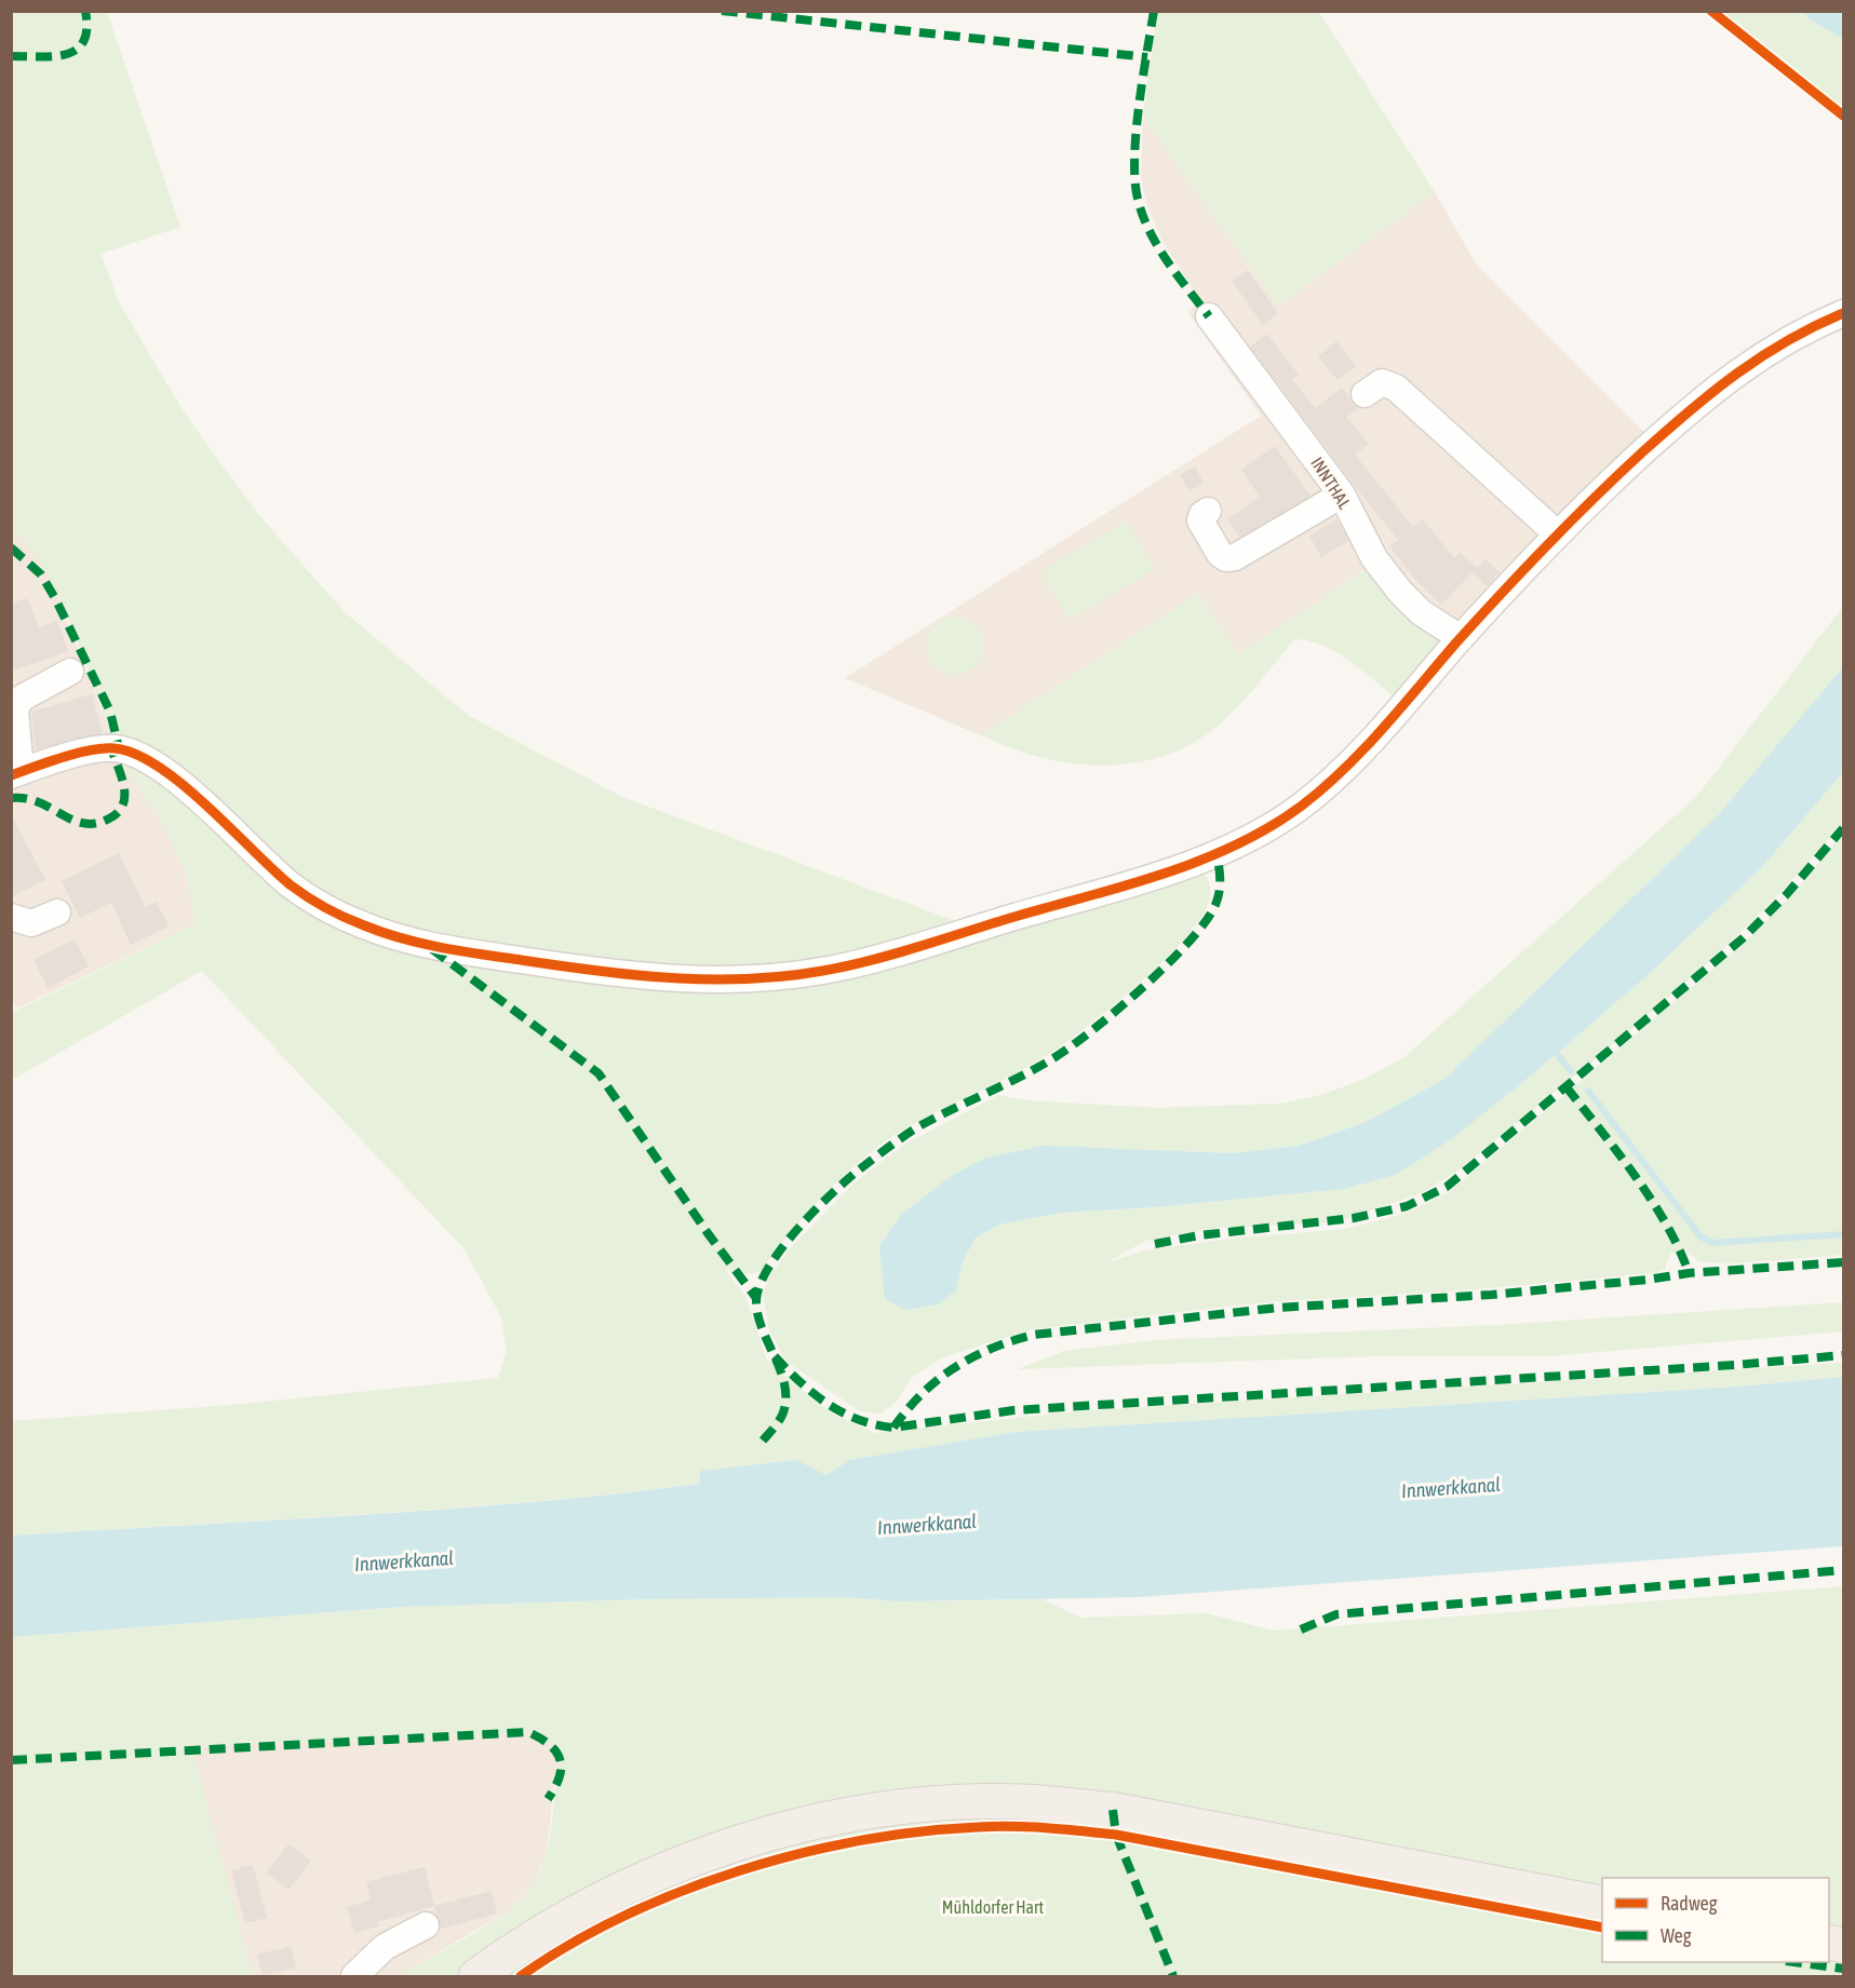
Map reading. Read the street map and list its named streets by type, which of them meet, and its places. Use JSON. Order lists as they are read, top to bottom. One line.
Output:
{"streets":{"street":["INNTHAL"]},"water":["Innwerkkanal"],"parks":["Mühldorfer Hart"],"legend":["Radweg","Weg"]}
